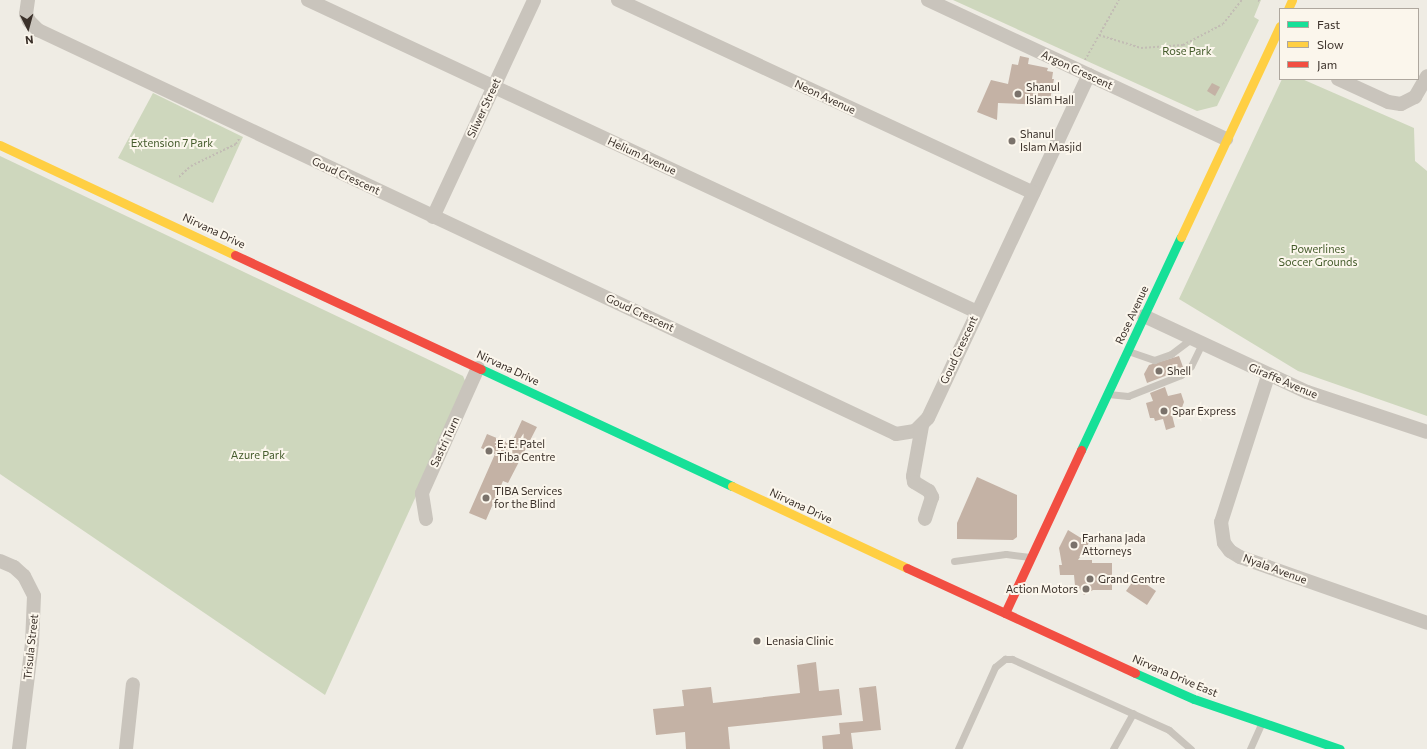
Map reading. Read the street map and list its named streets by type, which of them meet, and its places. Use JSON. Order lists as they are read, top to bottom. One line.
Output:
{"streets":{"main road":["Nirvana Drive","Rose Avenue","Nirvana Drive East"],"street":["Argon Crescent","Neon Avenue","Silwer Street","Helium Avenue","Goud Crescent","Giraffe Avenue","Sastri Turn","Nyala Avenue","Trisula Street"]},"crossings":[["Argon Crescent","Goud Crescent"],["Argon Crescent","Rose Avenue"],["Neon Avenue","Goud Crescent"],["Silwer Street","Helium Avenue"],["Silwer Street","Goud Crescent"],["Helium Avenue","Goud Crescent"],["Nirvana Drive","Rose Avenue"],["Nirvana Drive","Sastri Turn"],["Nirvana Drive","Nirvana Drive East"],["Rose Avenue","Giraffe Avenue"],["Rose Avenue","Nirvana Drive East"],["Giraffe Avenue","Nyala Avenue"]],"parks":["Rose Park","Extension 7 Park","Powerlines Soccer Grounds","Azure Park"],"places":["Shanul Islam Hall","Shanul Islam Masjid","Shell","Spar Express","E. E. Patel Tiba Centre","TIBA Services for the Blind","Farhana Jada Attorneys","Grand Centre","Action Motors","Lenasia Clinic"],"legend":["Fast","Slow","Jam"],"north":"bottom"}
